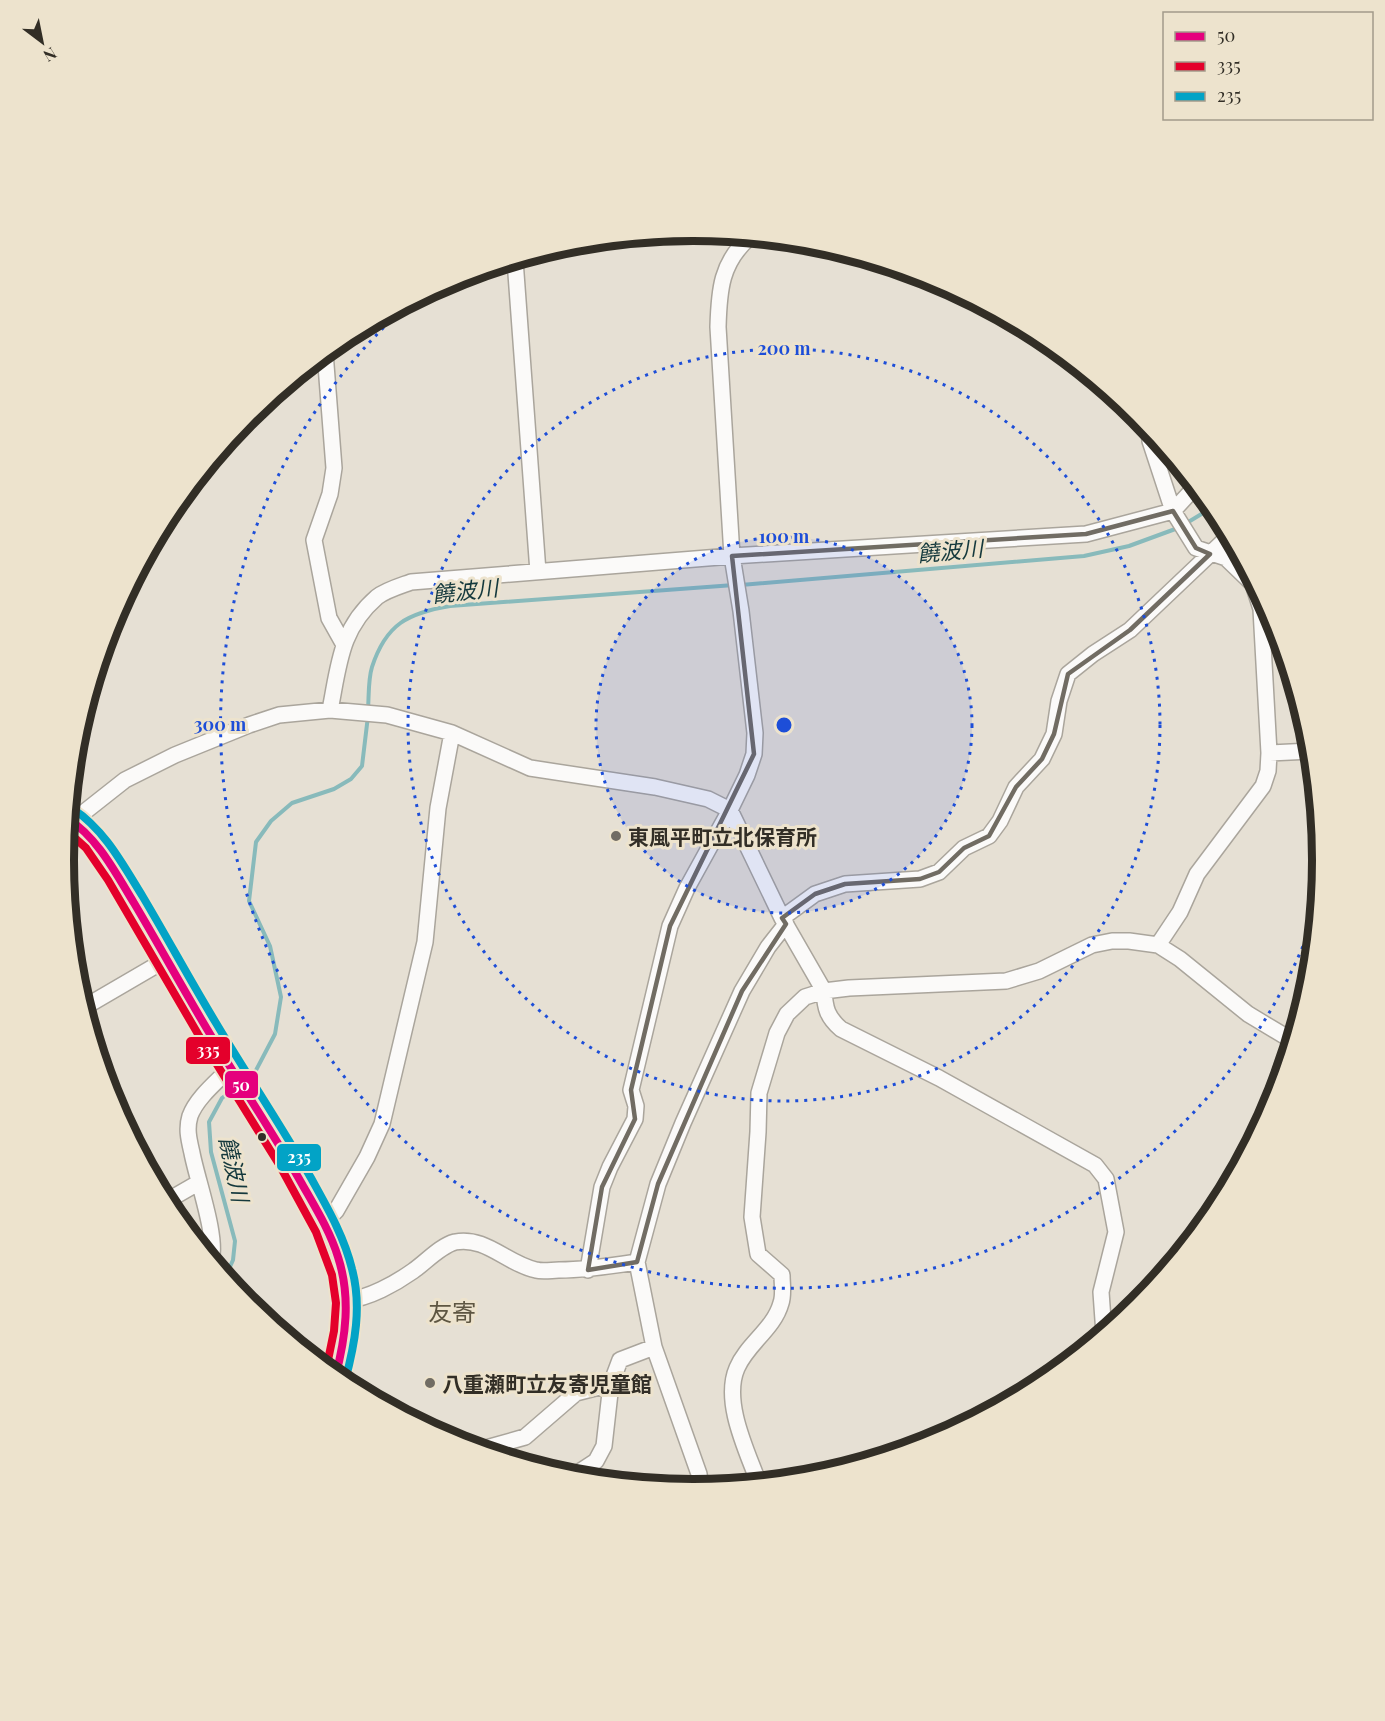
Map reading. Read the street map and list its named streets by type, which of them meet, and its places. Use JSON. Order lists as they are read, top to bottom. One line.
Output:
{"districts":["友寄"],"water":["饒波川"],"places":["東風平町立北保育所","八重瀬町立友寄児童館"],"lines":["transit line 235","transit line 50","transit line 335"],"legend":["50","335","235"],"north":"bottom right","rings":["200 m","100 m","300 m"]}
